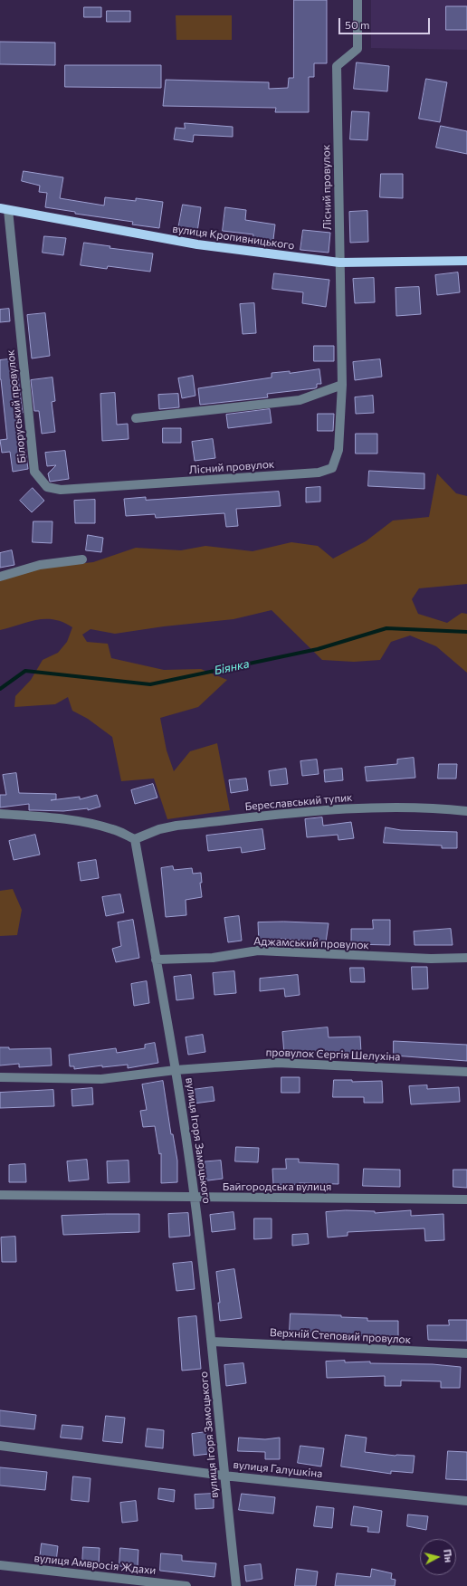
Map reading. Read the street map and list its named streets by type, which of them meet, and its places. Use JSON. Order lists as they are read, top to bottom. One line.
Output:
{"streets":{"main road":["вулиця Кропивницького"],"street":["Лісний провулок","Білоруський провулок","Береславський тупик","Аджамський провулок","провулок Сергія Шелухіна","вулиця Ігоря Замоцького","Байгородська вулиця","Верхній Степовий провулок","вулиця Галушкіна","вулиця Амвросія Ждахи"]},"crossings":[["Лісний провулок","вулиця Кропивницького"],["Лісний провулок","Білоруський провулок"],["вулиця Кропивницького","Білоруський провулок"],["Береславський тупик","вулиця Ігоря Замоцького"],["Аджамський провулок","вулиця Ігоря Замоцького"],["провулок Сергія Шелухіна","вулиця Ігоря Замоцького"],["вулиця Ігоря Замоцького","Байгородська вулиця"],["вулиця Ігоря Замоцького","Верхній Степовий провулок"],["вулиця Ігоря Замоцького","вулиця Галушкіна"]],"water":["Біянка"],"scale_bar":"50 m","north":"right"}
